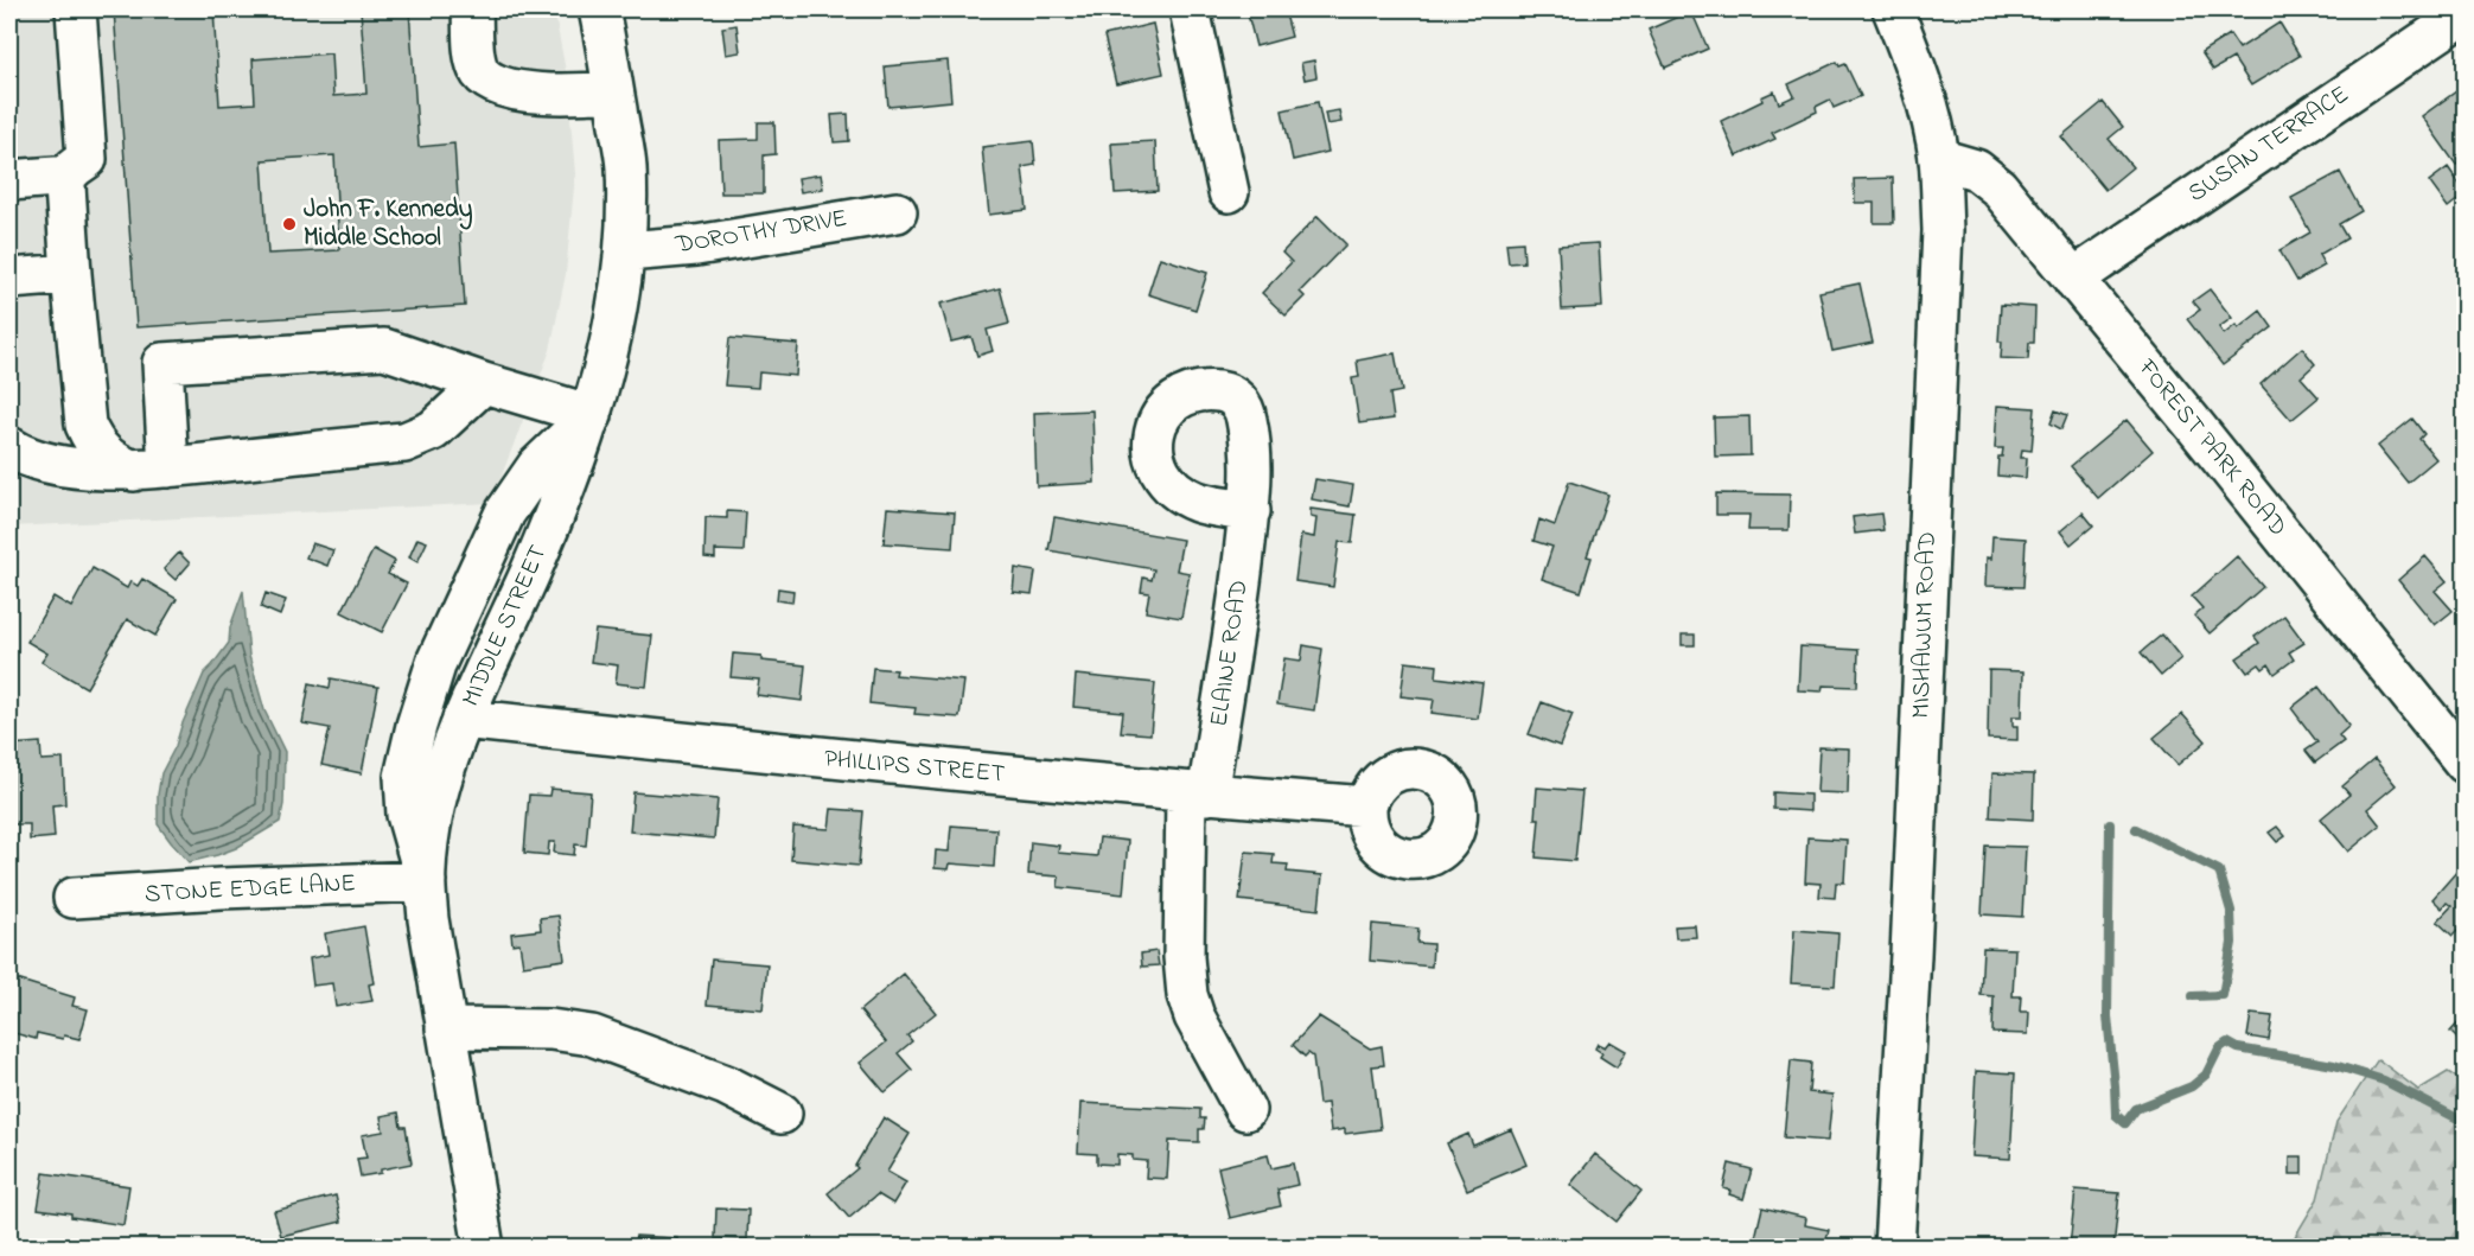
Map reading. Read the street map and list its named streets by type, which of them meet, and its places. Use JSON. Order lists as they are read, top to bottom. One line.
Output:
{"streets":{"street":["SUSAN TERRACE","DOROTHY DRIVE","FOREST PARK ROAD","MISHAWUM ROAD","MIDDLE STREET","ELAINE ROAD","PHILLIPS STREET","STONE EDGE LANE"]},"crossings":[["SUSAN TERRACE","FOREST PARK ROAD"],["DOROTHY DRIVE","MIDDLE STREET"],["FOREST PARK ROAD","MISHAWUM ROAD"],["MIDDLE STREET","PHILLIPS STREET"],["MIDDLE STREET","STONE EDGE LANE"],["ELAINE ROAD","PHILLIPS STREET"]],"places":["John F. Kennedy Middle School"]}
